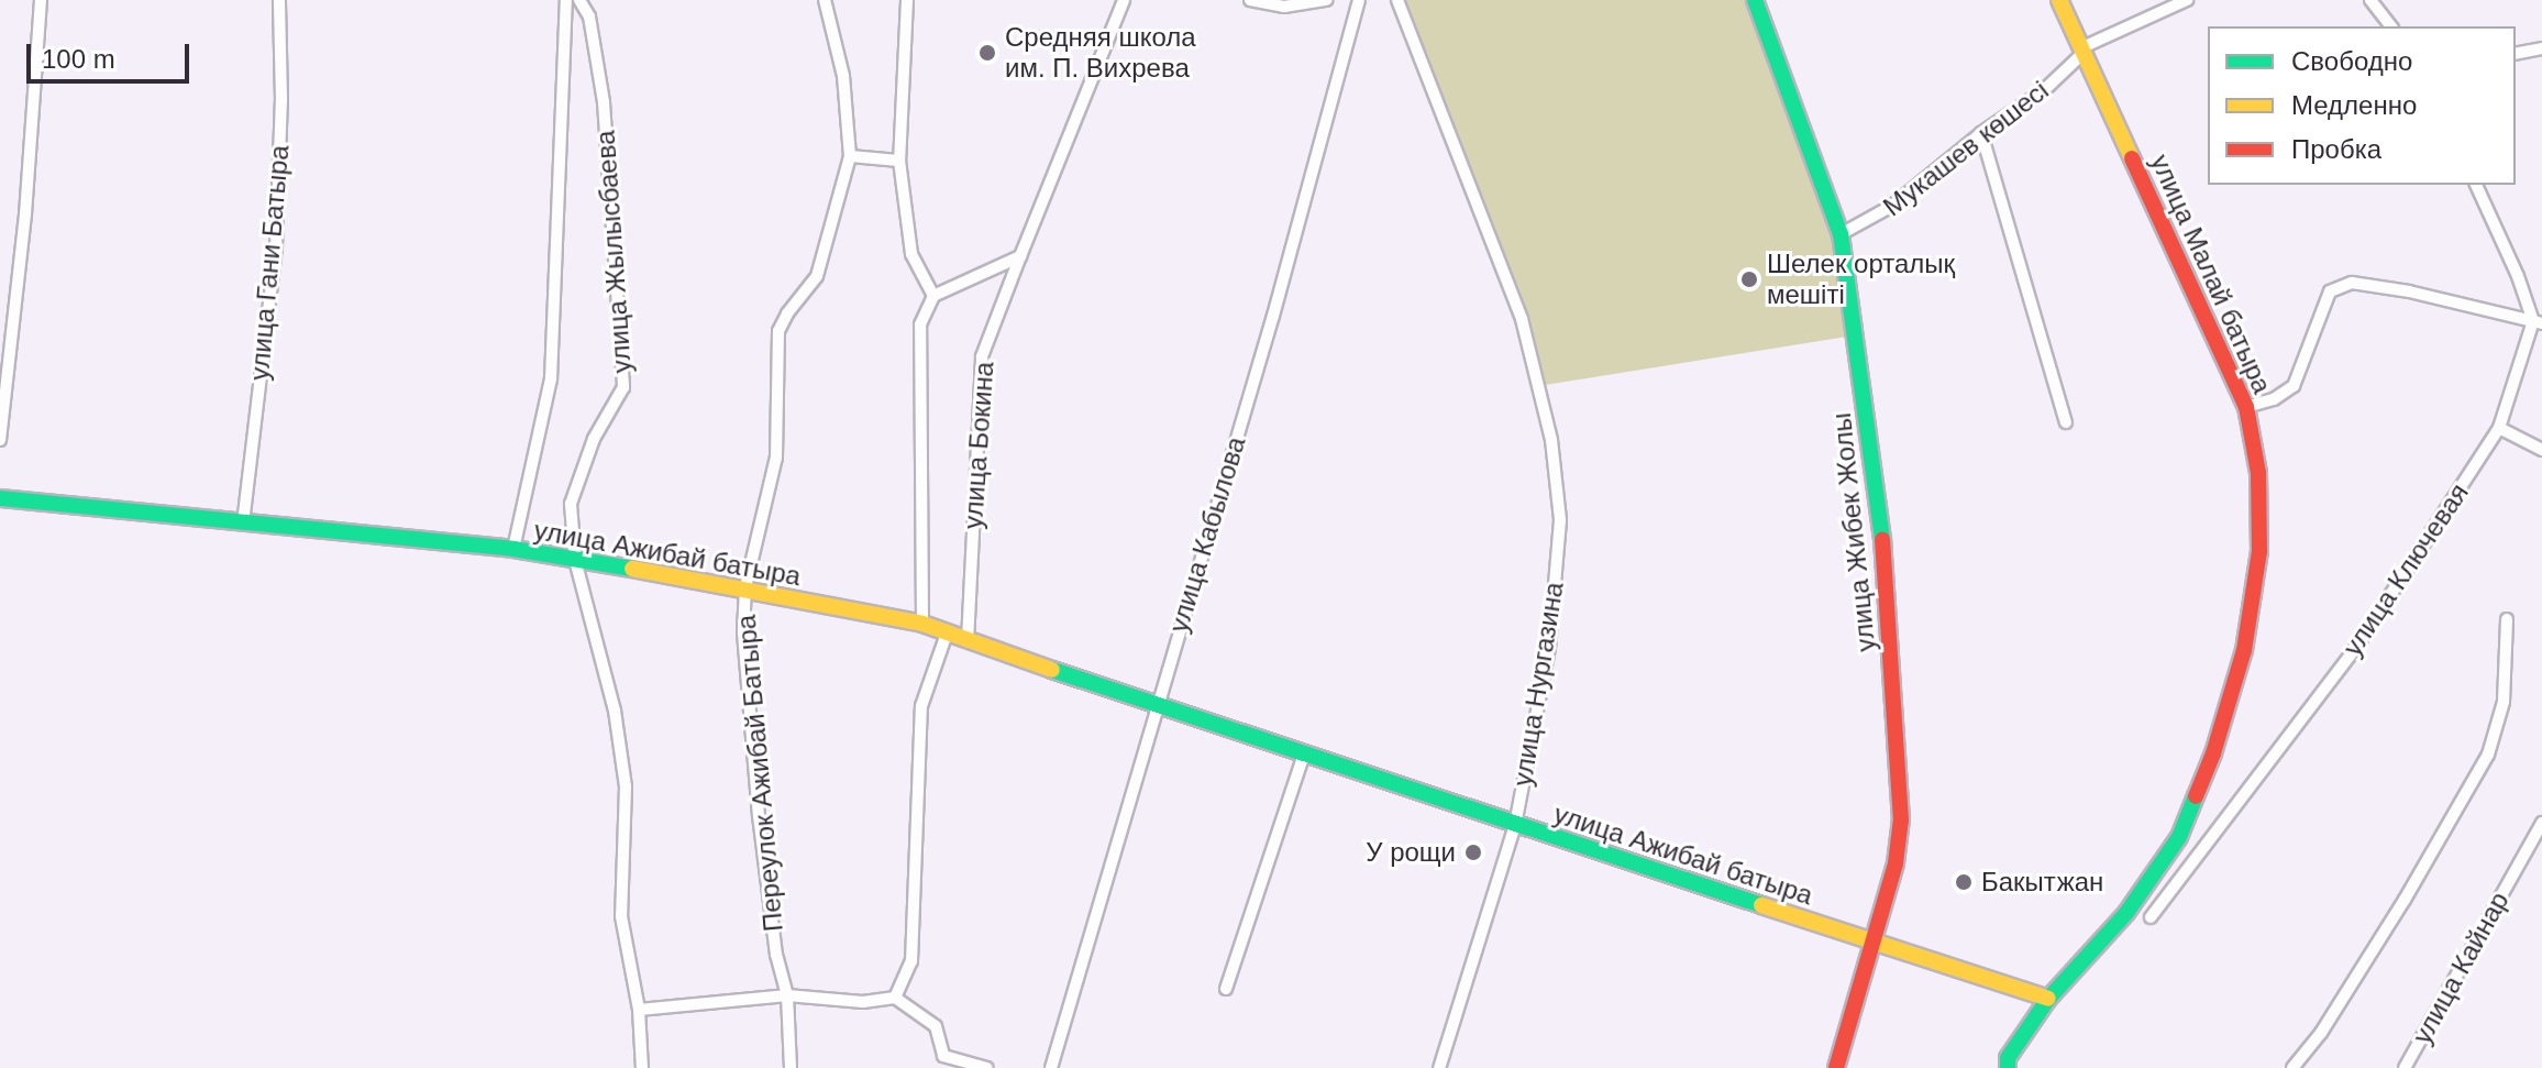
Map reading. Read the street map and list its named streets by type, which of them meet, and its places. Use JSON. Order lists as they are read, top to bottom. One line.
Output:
{"streets":{"street":["Мукашев көшесі","улица Жылысбаева","улица Гани Батыра","улица Малай батыра","улица Бокина","улица Жибек Жолы","улица Кабылова","улица Ажибай батыра","улица Ключевая","улица Нургазина","Переулок Ажибай Батыра","улица Кайнар"]},"crossings":[["Мукашев көшесі","улица Малай батыра"],["Мукашев көшесі","улица Жибек Жолы"],["улица Жылысбаева","улица Ажибай батыра"],["улица Гани Батыра","улица Ажибай батыра"],["улица Малай батыра","улица Ажибай батыра"],["улица Бокина","улица Ажибай батыра"],["улица Жибек Жолы","улица Ажибай батыра"],["улица Кабылова","улица Ажибай батыра"],["улица Ажибай батыра","улица Нургазина"],["улица Ажибай батыра","Переулок Ажибай Батыра"]],"places":["Средняя школа им. П. Вихрева","Шелек орталық мешіті","У рощи","Бакытжан"],"legend":["Свободно","Медленно","Пробка"],"scale_bar":"100 m"}
